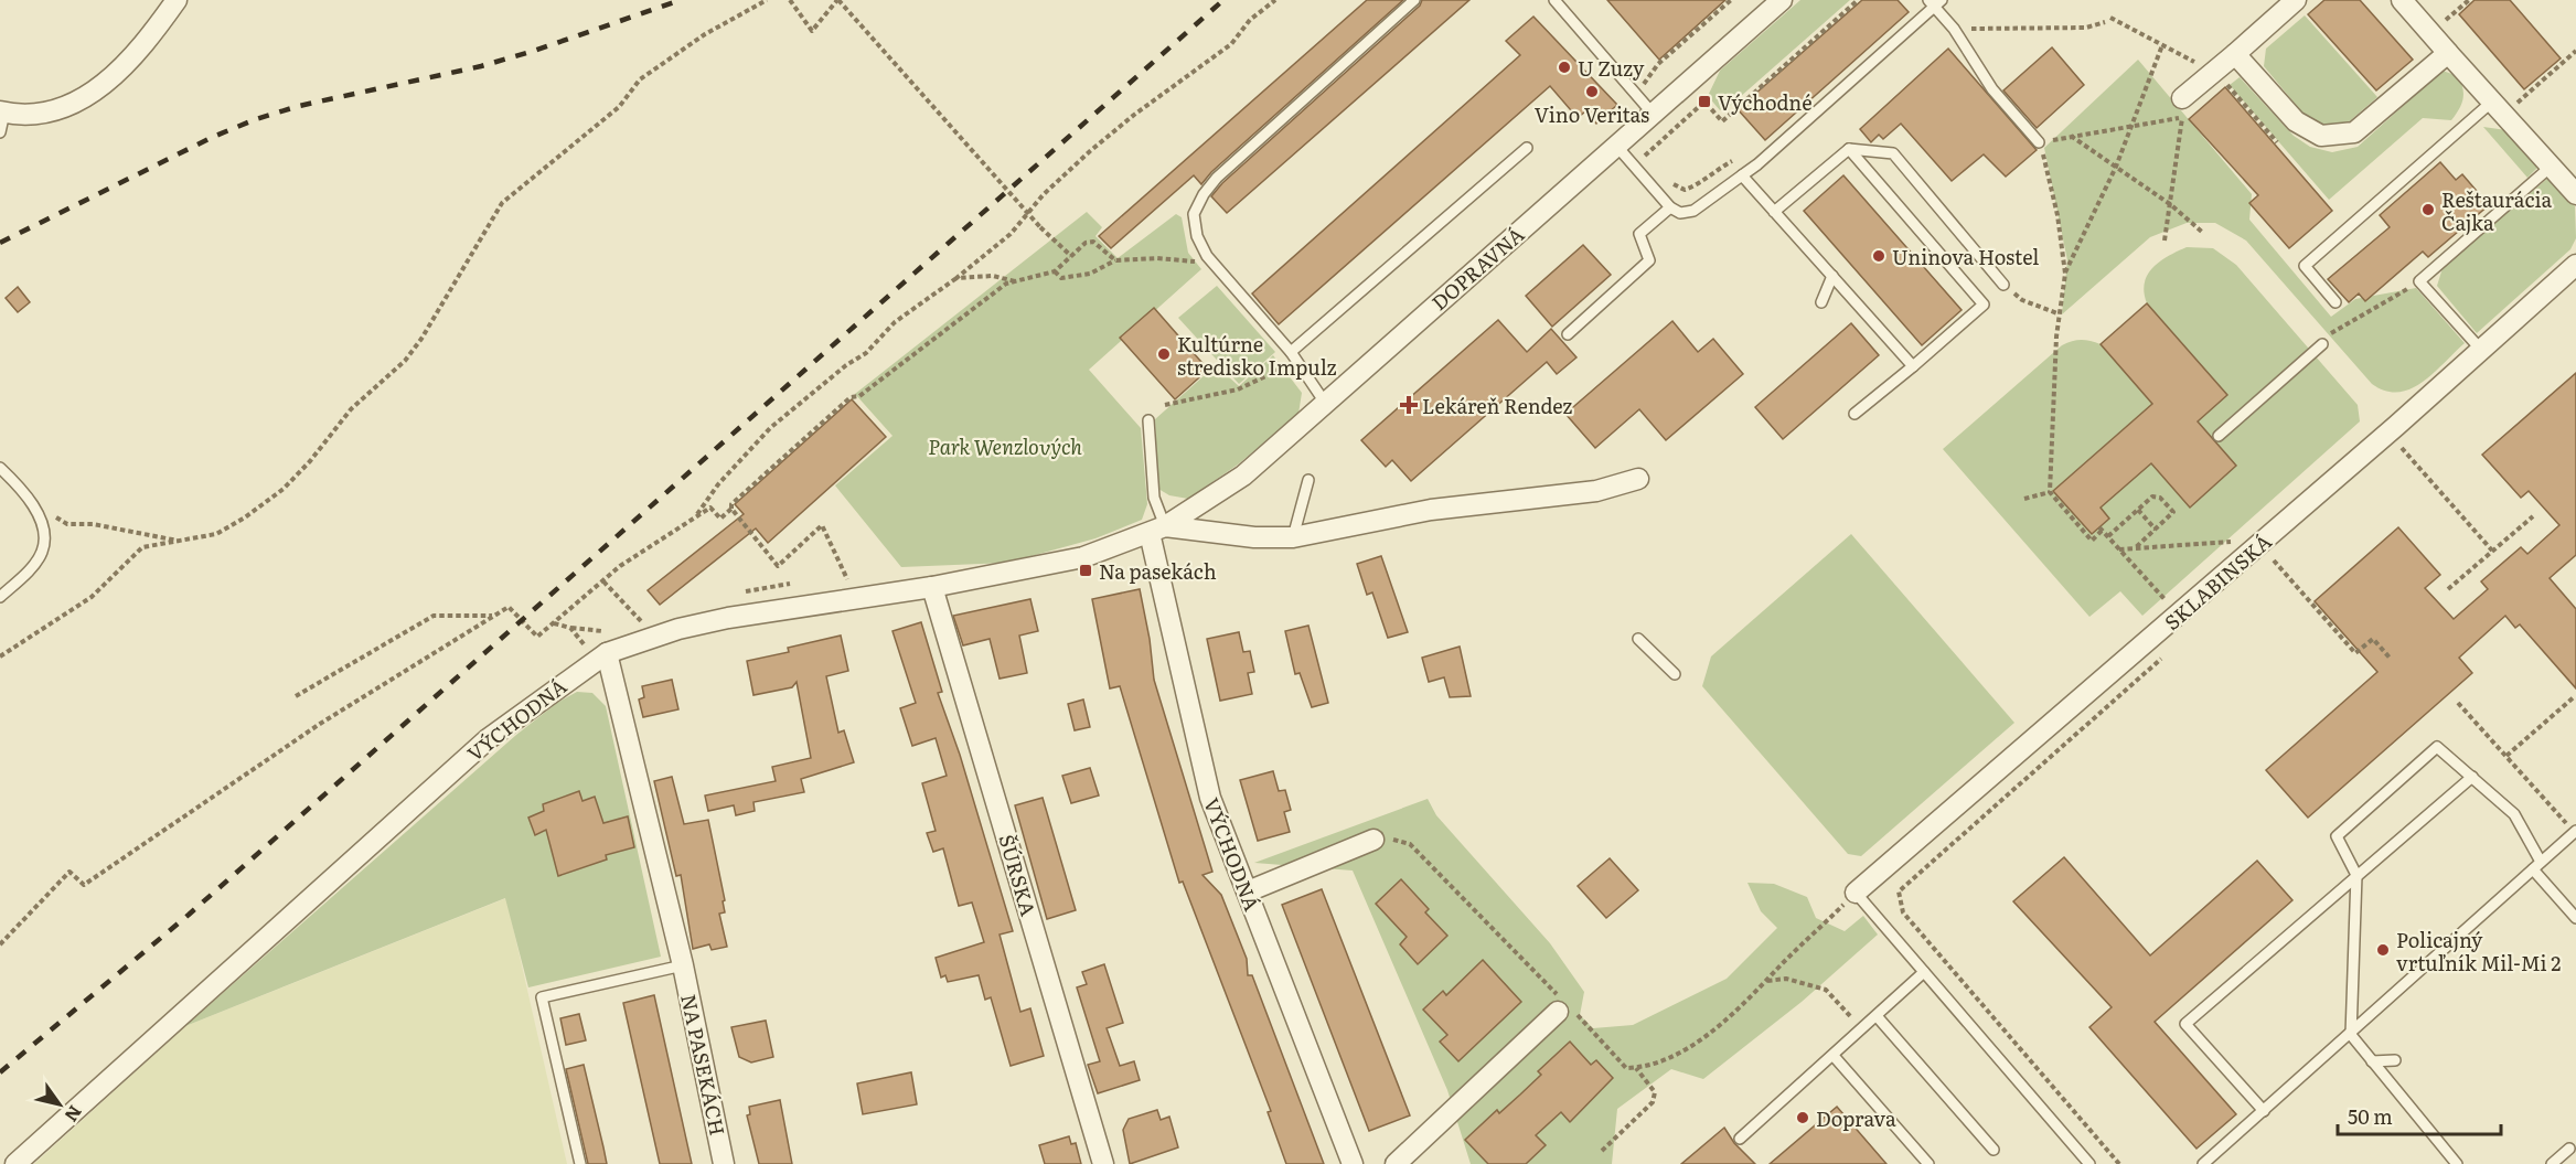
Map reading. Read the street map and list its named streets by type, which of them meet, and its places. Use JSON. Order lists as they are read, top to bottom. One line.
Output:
{"streets":{"street":["DOPRAVNÁ","SKLABINSKÁ","VÝCHODNÁ","ŠÚRSKA","NA PASEKÁCH"]},"crossings":[["DOPRAVNÁ","VÝCHODNÁ"],["VÝCHODNÁ","ŠÚRSKA"],["VÝCHODNÁ","NA PASEKÁCH"]],"parks":["Park Wenzlových"],"places":{"other":["U Zuzy","Vino Veritas","Reštaurácia Čajka","Uninova Hostel","Kultúrne stredisko Impulz","Policajný vrtuľník Mil-Mi 2","Doprava"],"transit":["Východné","Na pasekách"],"health":["Lekáreň Rendez"]},"scale_bar":"50 m","north":"bottom right"}
